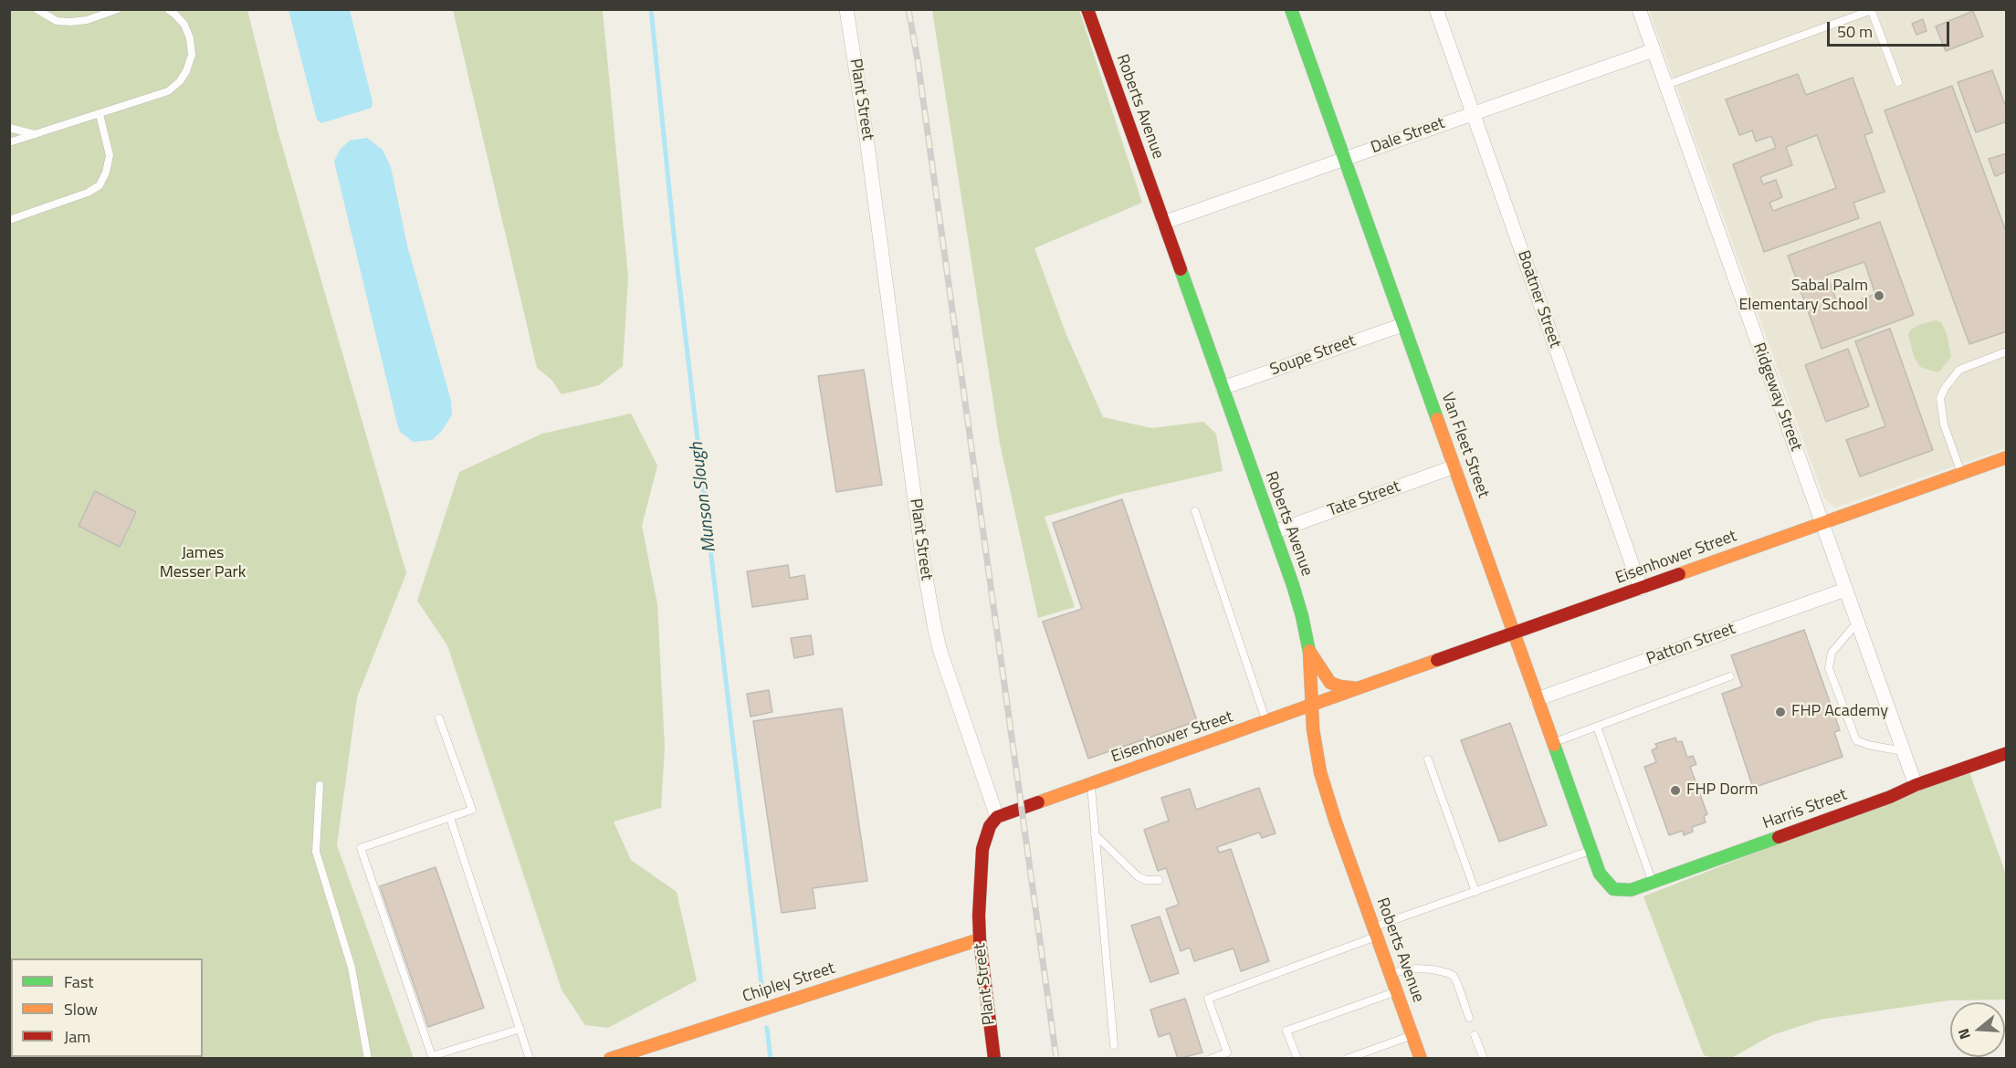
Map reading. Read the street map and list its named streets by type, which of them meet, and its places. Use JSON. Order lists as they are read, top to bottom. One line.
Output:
{"streets":{"street":["Plant Street","Roberts Avenue","Dale Street","Boatner Street","Soupe Street","Ridgeway Street","Van Fleet Street","Tate Street","Eisenhower Street","Patton Street","Harris Street","Chipley Street"]},"crossings":[["Plant Street","Eisenhower Street"],["Plant Street","Chipley Street"],["Roberts Avenue","Dale Street"],["Roberts Avenue","Soupe Street"],["Roberts Avenue","Tate Street"],["Roberts Avenue","Eisenhower Street"],["Dale Street","Boatner Street"],["Dale Street","Ridgeway Street"],["Dale Street","Van Fleet Street"],["Boatner Street","Eisenhower Street"],["Soupe Street","Van Fleet Street"],["Ridgeway Street","Eisenhower Street"],["Ridgeway Street","Patton Street"],["Ridgeway Street","Harris Street"],["Van Fleet Street","Tate Street"],["Van Fleet Street","Eisenhower Street"],["Van Fleet Street","Patton Street"],["Van Fleet Street","Harris Street"]],"water":["Munson Slough"],"parks":["James Messer Park"],"places":["Sabal Palm Elementary School","FHP Academy","FHP Dorm"],"legend":["Fast","Slow","Jam"],"scale_bar":"50 m","north":"left"}
